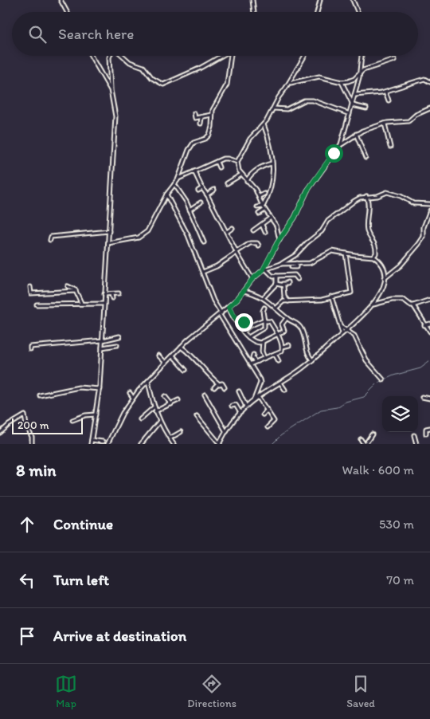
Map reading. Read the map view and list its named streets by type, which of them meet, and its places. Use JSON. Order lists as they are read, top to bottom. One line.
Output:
{"scale_bar":"200 m","page":{"search":"Search here","scale":"200 m","heading":["8 min","Walk · 600 m"],"list":[["Continue","530 m"],["Turn left","70 m"],"Arrive at destination"],"nav":["Map","Directions","Saved"]}}
